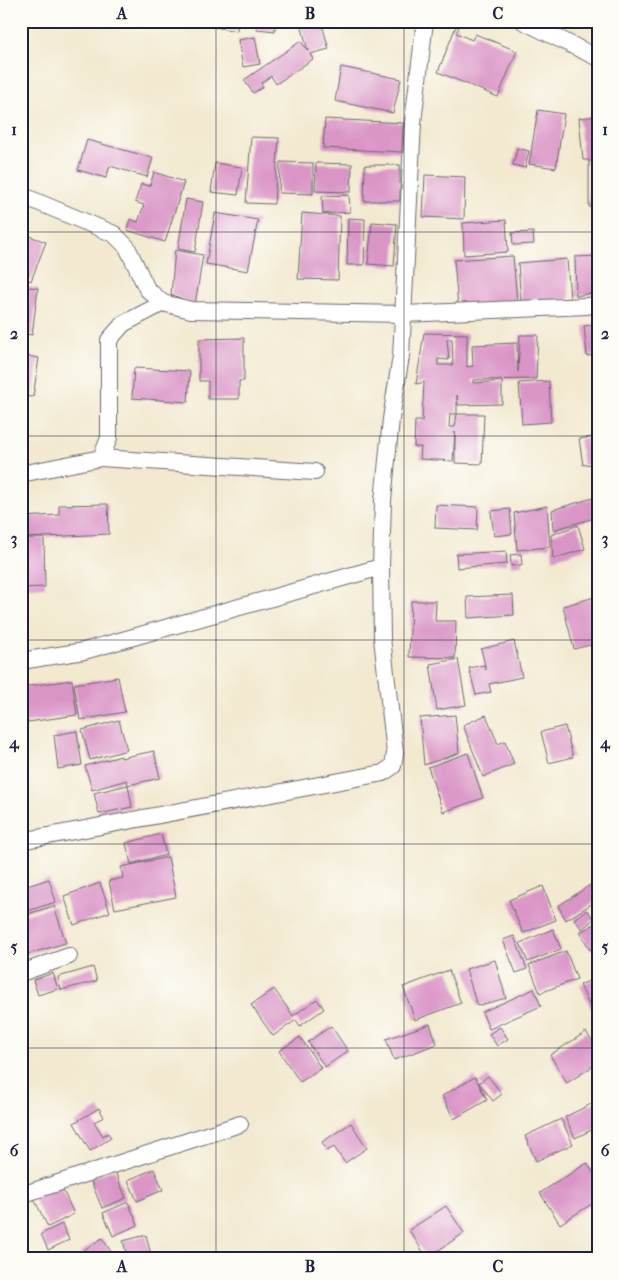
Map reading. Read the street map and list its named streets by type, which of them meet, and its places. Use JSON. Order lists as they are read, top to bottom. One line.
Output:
{"grid":{"columns":["A","B","C"],"rows":["1","2","3","4","5","6"]}}
